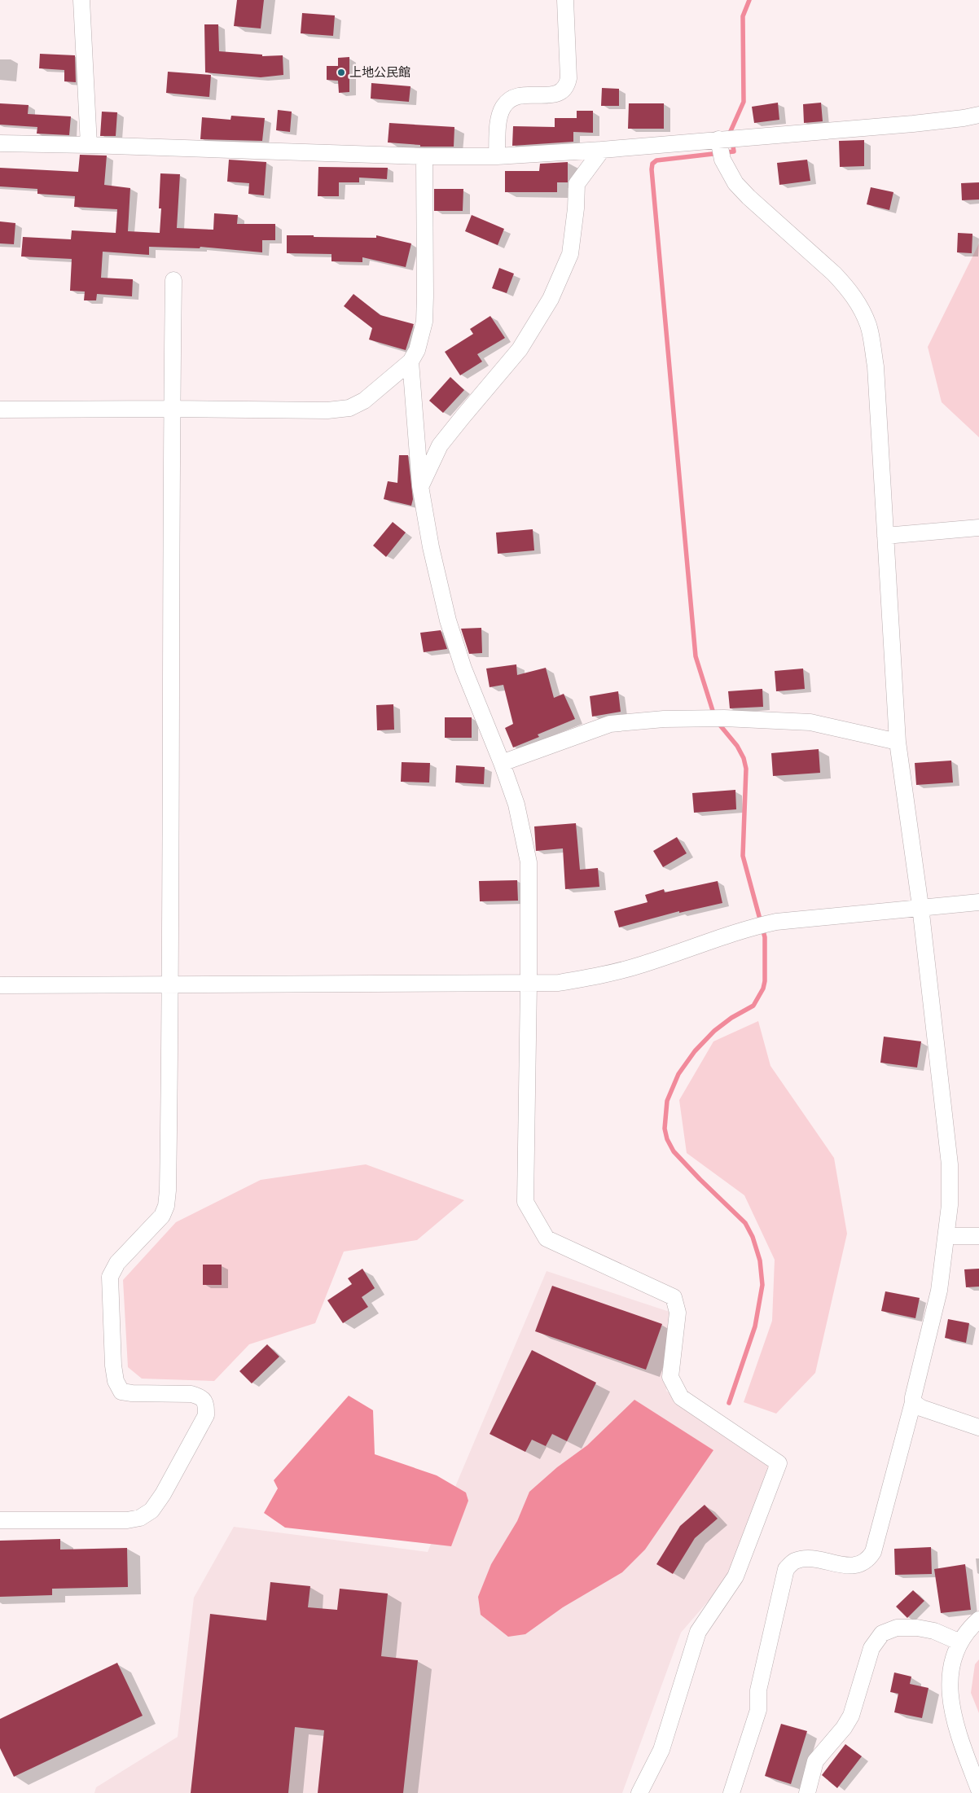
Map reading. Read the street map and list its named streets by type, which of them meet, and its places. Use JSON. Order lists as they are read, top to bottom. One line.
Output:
{"places":["上地公民館"]}
